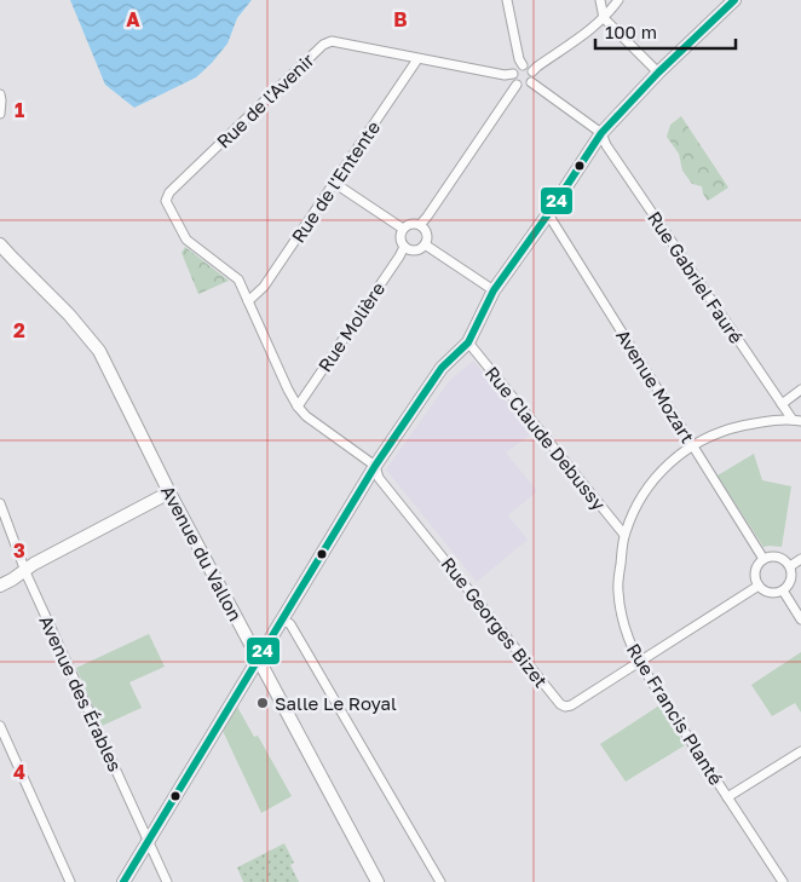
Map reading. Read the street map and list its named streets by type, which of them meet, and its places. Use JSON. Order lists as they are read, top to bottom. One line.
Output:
{"streets":{"street":["Rue de l'Avenir","Rue de l'Entente","Rue Gabriel Fauré","Rue Molière","Avenue Mozart","Rue Claude Debussy","Avenue du Vallon","Rue Georges Bizet","Avenue des Érables","Rue Francis Planté"]},"crossings":[["Rue de l'Avenir","Rue de l'Entente"],["Rue Gabriel Fauré","Rue Francis Planté"],["Avenue Mozart","Rue Francis Planté"],["Rue Claude Debussy","Rue Francis Planté"],["Rue Georges Bizet","Rue Francis Planté"]],"places":["Salle Le Royal"],"lines":["transit line 24"],"scale_bar":"100 m","grid":{"columns":["A","B"],"rows":["1","2","3","4"]}}
